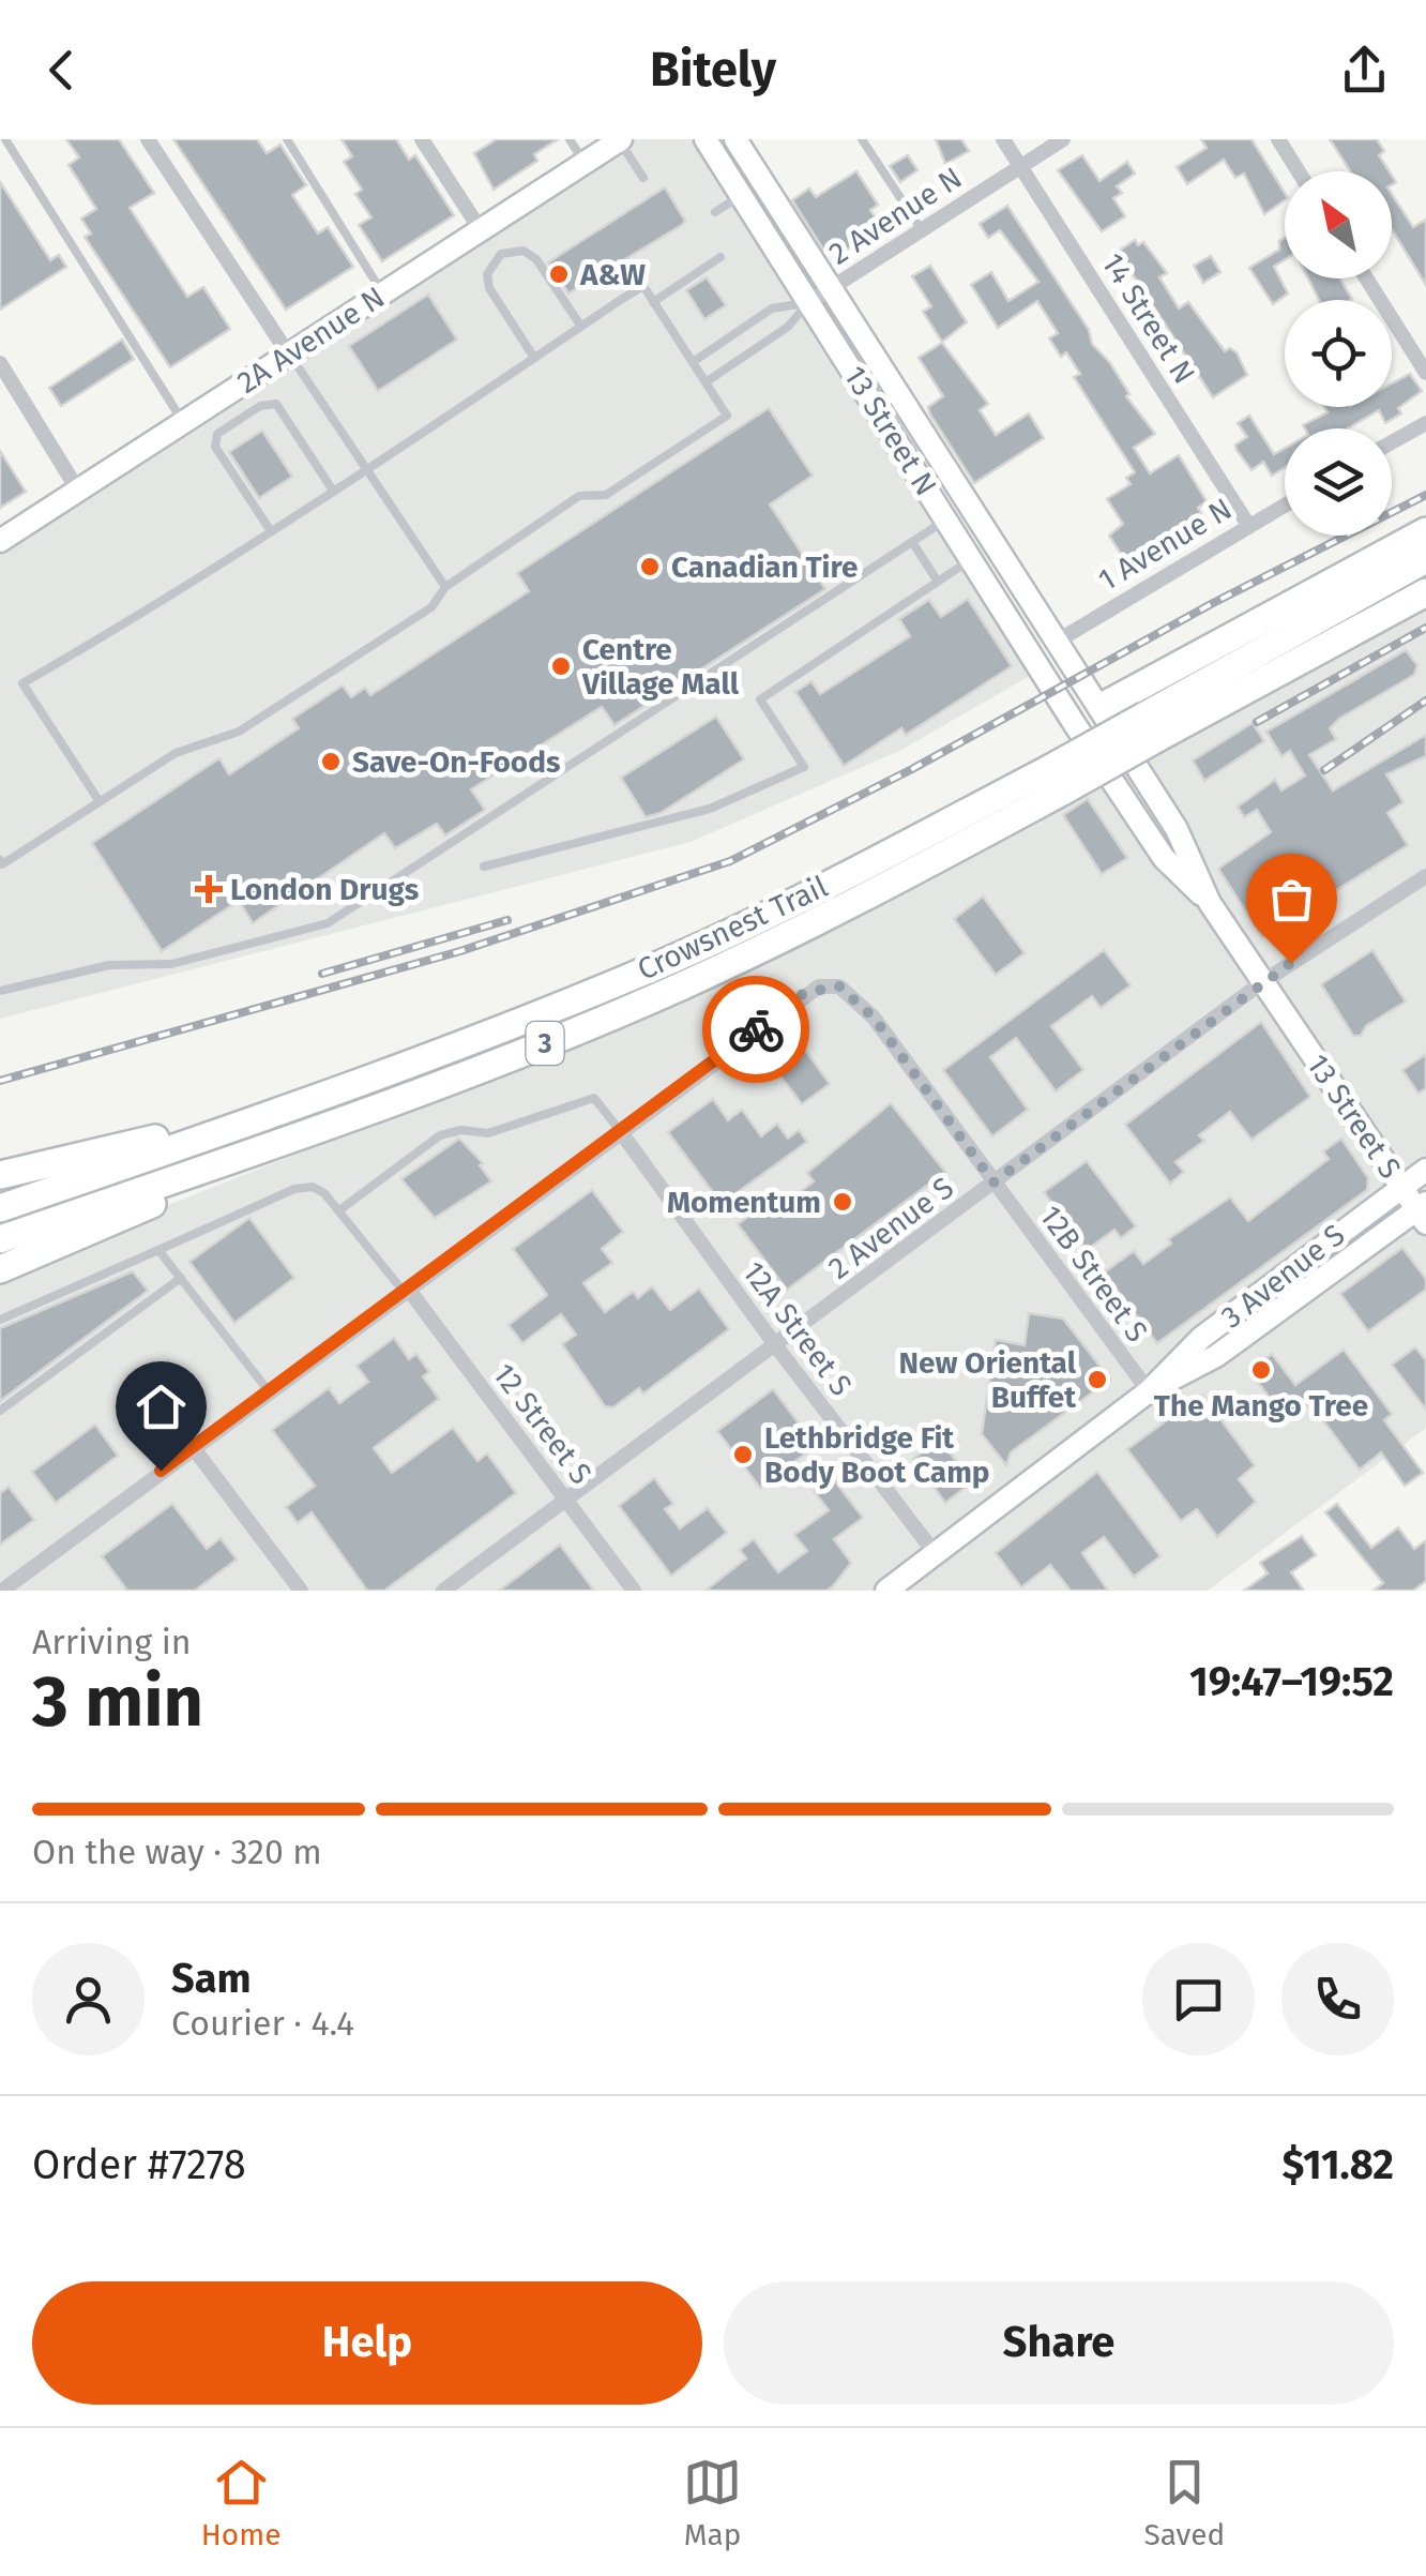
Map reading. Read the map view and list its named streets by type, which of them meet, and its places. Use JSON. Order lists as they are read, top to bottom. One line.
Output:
{"streets":{"highway":["Crowsnest Trail","3"],"street":["2 Avenue N","14 Street N","2A Avenue N","13 Street N","1 Avenue N","13 Street S","2 Avenue S","12B Street S","3 Avenue S","12A Street S","12 Street S"]},"crossings":[["2 Avenue N","14 Street N"],["2 Avenue N","13 Street N"],["14 Street N","1 Avenue N"],["13 Street N","1 Avenue N"],["13 Street N","13 Street S"],["13 Street S","2 Avenue S"],["13 Street S","3 Avenue S"],["2 Avenue S","12B Street S"],["2 Avenue S","12A Street S"],["2 Avenue S","12 Street S"],["12B Street S","3 Avenue S"],["12B Street S","12A Street S"],["3 Avenue S","12A Street S"]],"places":{"other":["A&W","Canadian Tire","Centre Village Mall","Save-On-Foods","Momentum","The Mango Tree","New Oriental Buffet","Lethbridge Fit Body Boot Camp"],"health":["London Drugs"]},"north":"top left","page":{"header":"Bitely","heading":["3 min","Arriving in","19:47–19:52"],"panel":["Sam","Courier · 4.4","Order #7278","$11.82"],"bar":"On the way · 320 m","buttons":["Help","Share"],"tabs":["Home","Map","Saved"]}}
